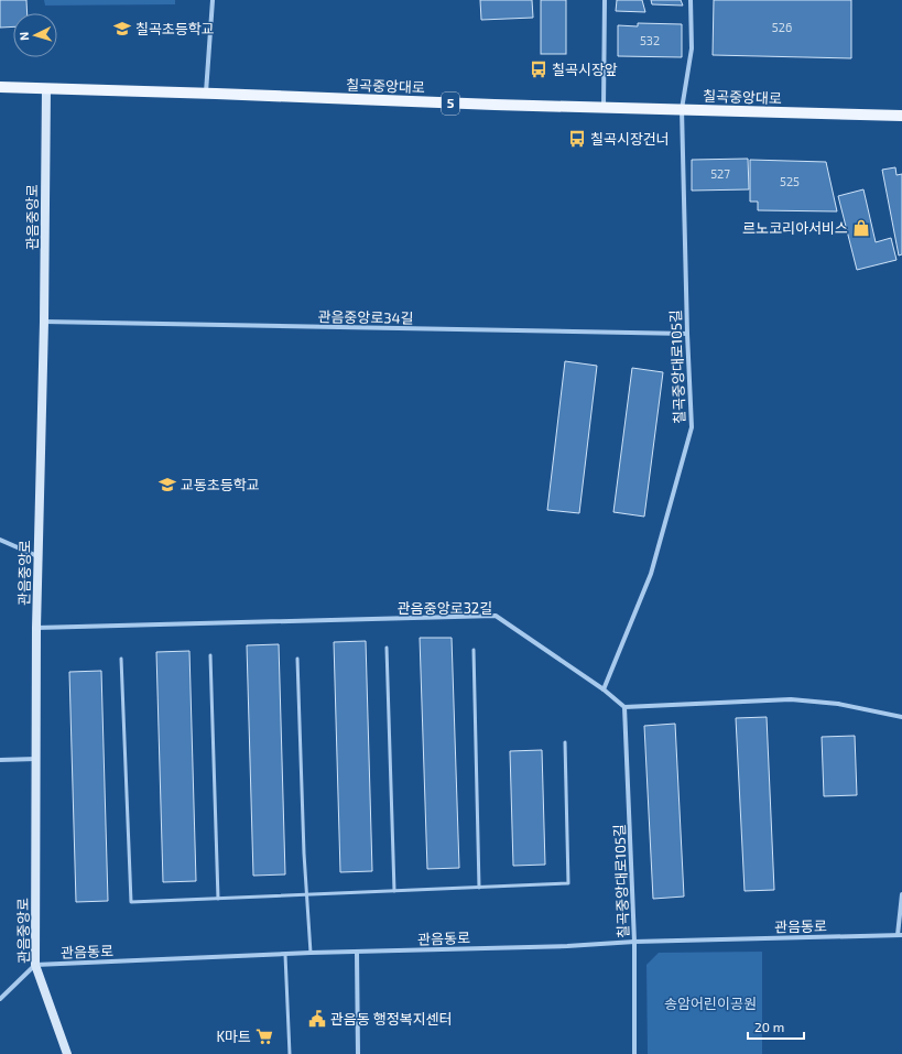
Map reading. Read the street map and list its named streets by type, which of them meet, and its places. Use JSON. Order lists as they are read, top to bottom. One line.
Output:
{"streets":{"main road":["칠곡중앙대로","5","관음중앙로"],"street":["관음중앙로34길","칠곡중앙대로105길","관음중앙로32길","관음동로"]},"crossings":[["칠곡중앙대로","관음중앙로"],["칠곡중앙대로","칠곡중앙대로105길"],["관음중앙로","관음중앙로34길"],["관음중앙로","관음중앙로32길"],["관음중앙로","관음동로"],["관음중앙로34길","칠곡중앙대로105길"],["칠곡중앙대로105길","관음중앙로32길"],["칠곡중앙대로105길","관음동로"]],"parks":["송암어린이공원"],"places":{"school or university":["칠곡초등학교","교동초등학교"],"bus stop":["칠곡시장앞","칠곡시장건너"],"shop":["르노코리아서비스"],"public building":["관음동 행정복지센터"],"supermarket":["K마트"]},"house_numbers":["526","532","527","525"],"scale_bar":"20 m","north":"left"}
